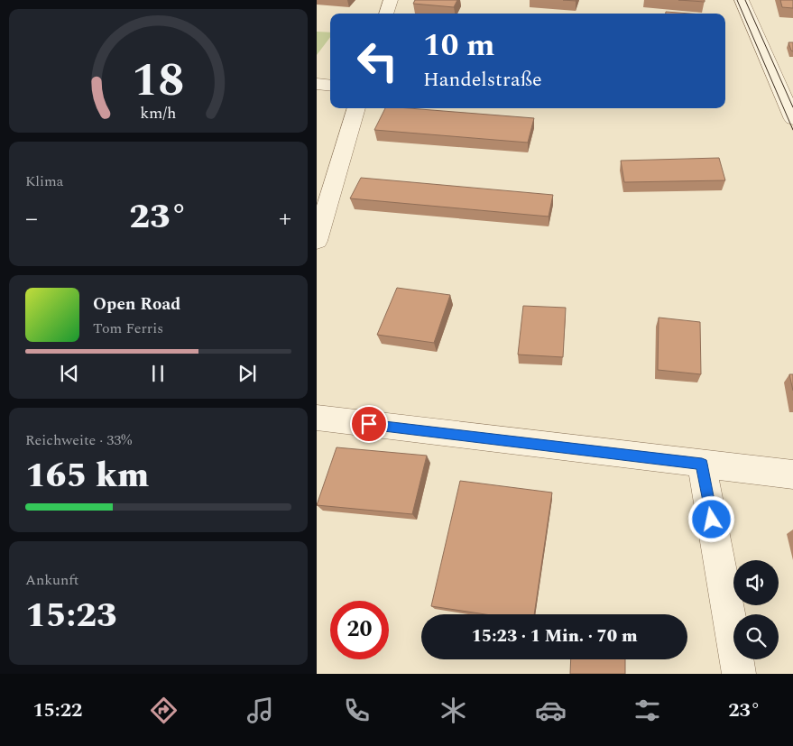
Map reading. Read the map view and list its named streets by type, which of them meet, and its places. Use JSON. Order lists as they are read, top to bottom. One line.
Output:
{"page":{"turn":["10 m","Handelstraße"],"tile":["Klima",["Reichweite · 33%","165 km"],["Ankunft","15:23"]],"heat":["−","23°","+"],"song":["Open Road","Tom Ferris"],"limit":"20","trip":"15:23 · 1 Min. · 70 m","tabs":["15:22","23°"],"gauge":["18","km/h"]}}
